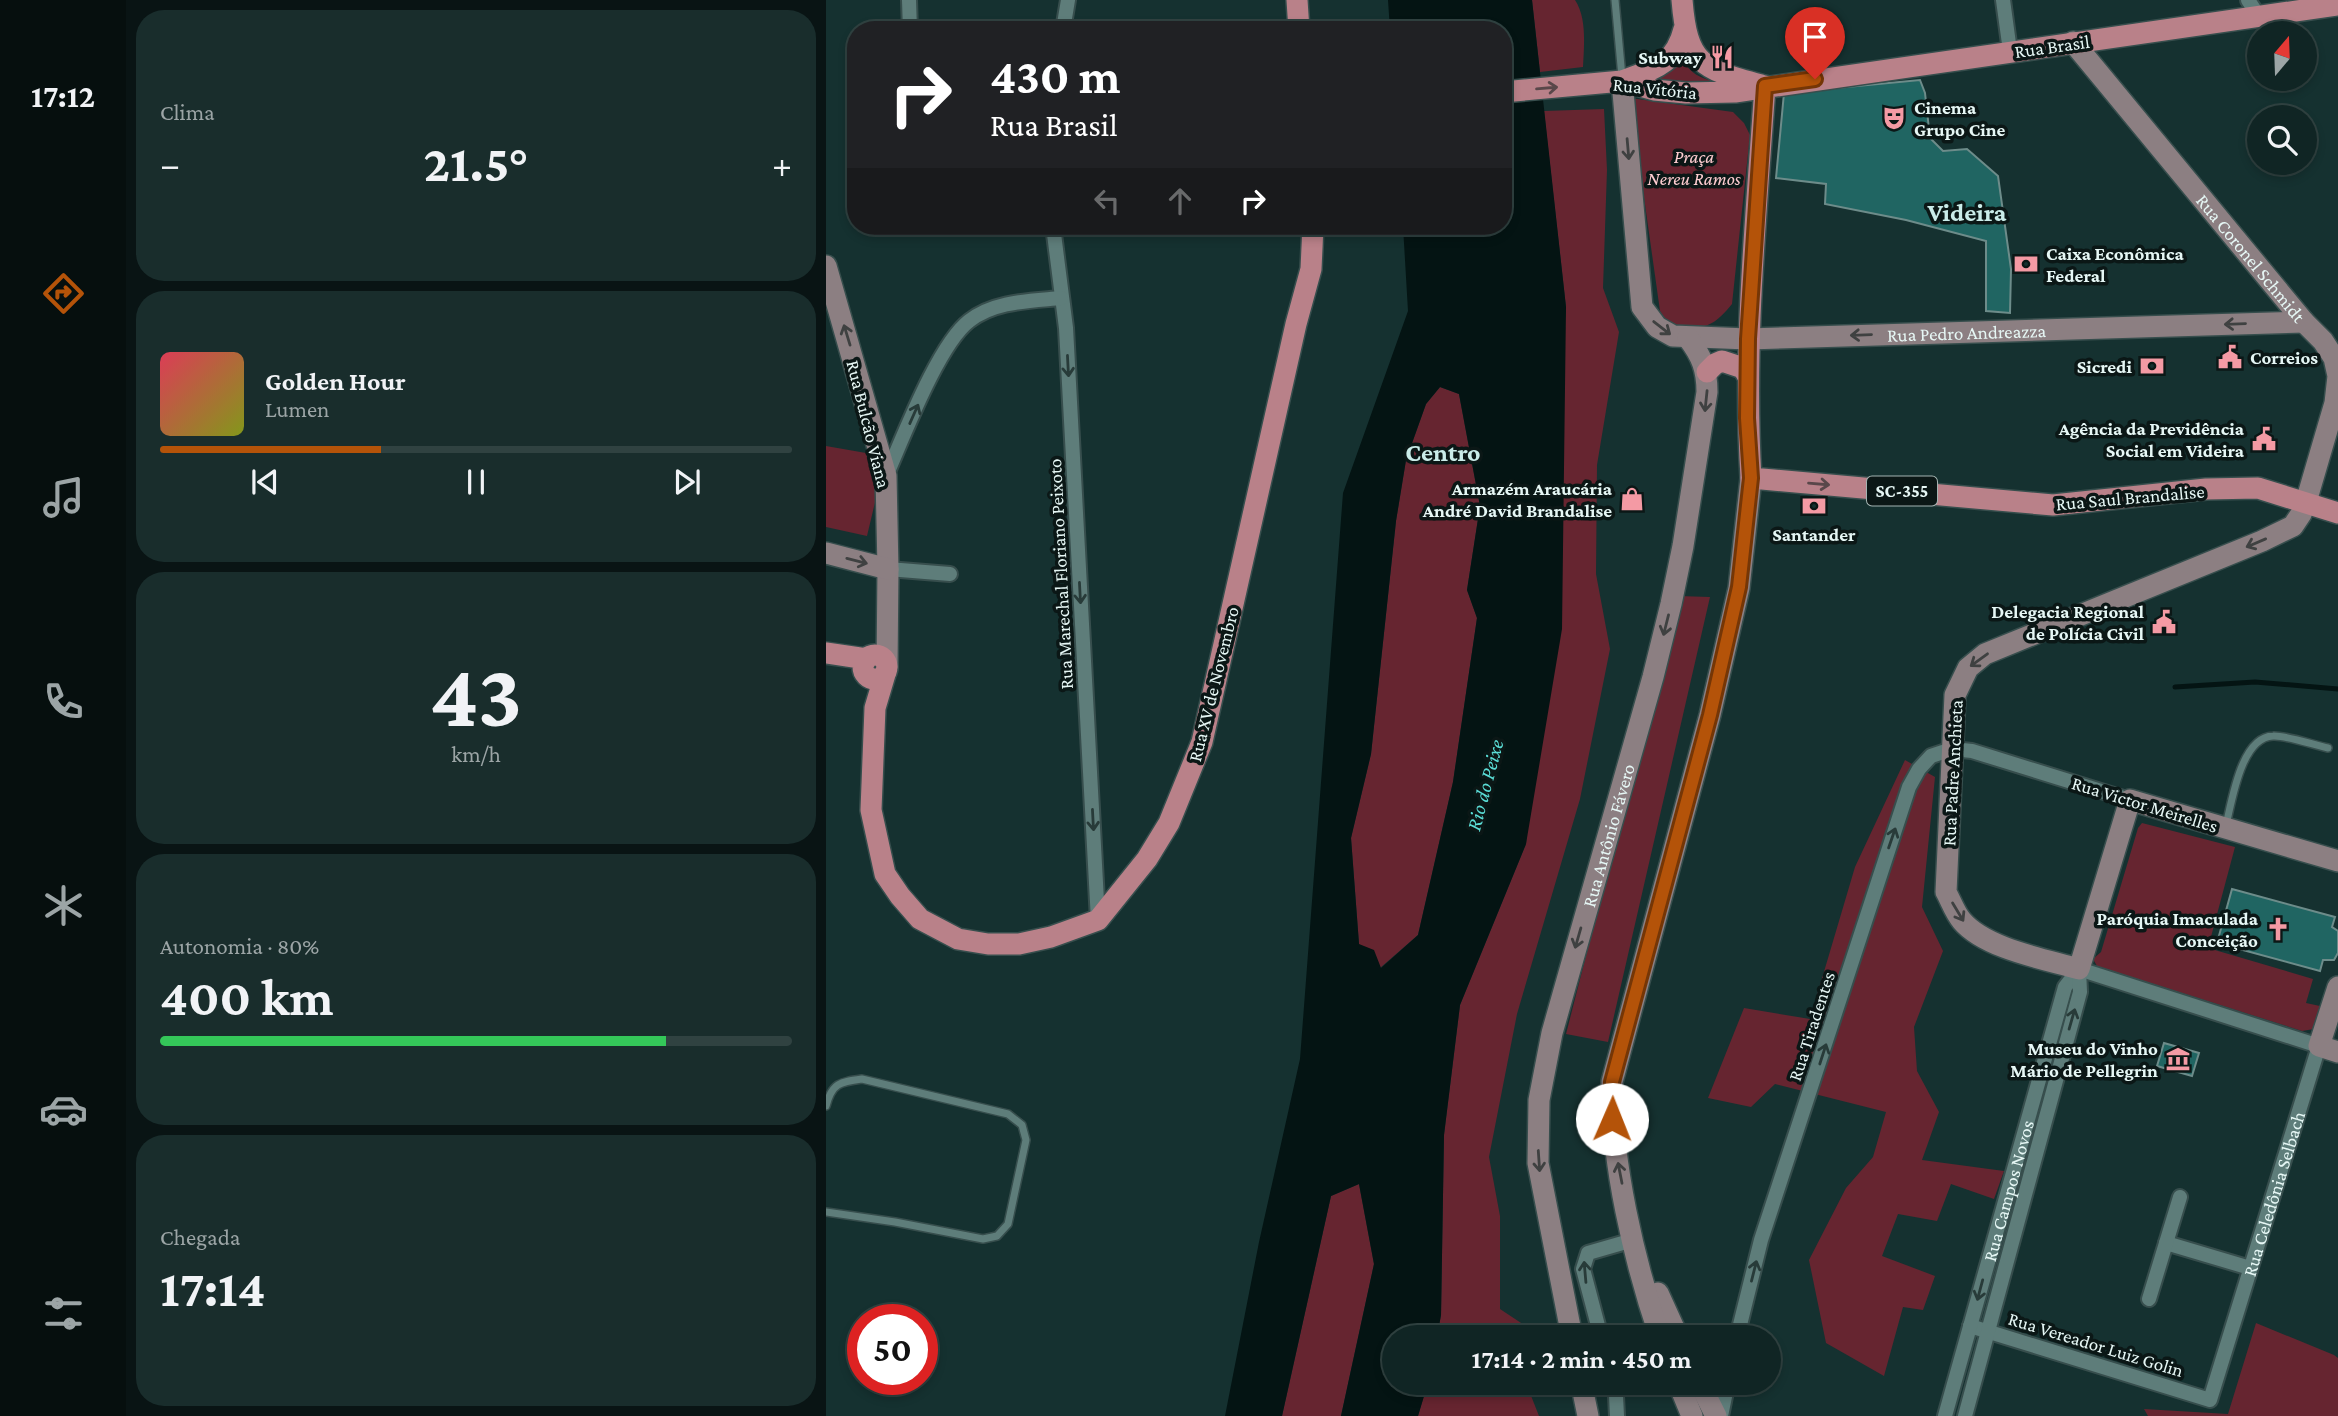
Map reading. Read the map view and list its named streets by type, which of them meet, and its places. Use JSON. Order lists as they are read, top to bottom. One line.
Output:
{"streets":{"main road":["Rua Brasil","Rua Vitória","Rua Coronel Schmidt","Rua Pedro Andreazza","Rua Bulcão Viana","SC-355","Rua Saul Brandalise","Rua XV de Novembro","Rua Padre Anchieta","Rua Victor Meirelles","Rua Antônio Fávero","Rua Campos Novos","Rua Celedônia Selbach"],"street":["Rua Marechal Floriano Peixoto","Rua Tiradentes","Rua Vereador Luiz Golin"]},"crossings":[["Rua Brasil","Rua Vitória"],["Rua Brasil","Rua Coronel Schmidt"],["Rua Vitória","Rua Pedro Andreazza"],["Rua Coronel Schmidt","Rua Pedro Andreazza"],["Rua Coronel Schmidt","Rua Saul Brandalise"],["Rua Coronel Schmidt","Rua Padre Anchieta"],["Rua Bulcão Viana","Rua Marechal Floriano Peixoto"],["Rua Bulcão Viana","Rua XV de Novembro"],["Rua Saul Brandalise","Rua Padre Anchieta"],["Rua Marechal Floriano Peixoto","Rua XV de Novembro"],["Rua Padre Anchieta","Rua Victor Meirelles"],["Rua Padre Anchieta","Rua Tiradentes"],["Rua Padre Anchieta","Rua Campos Novos"],["Rua Victor Meirelles","Rua Tiradentes"],["Rua Victor Meirelles","Rua Campos Novos"],["Rua Campos Novos","Rua Vereador Luiz Golin"],["Rua Celedônia Selbach","Rua Vereador Luiz Golin"]],"one_way":["Rua Vitória","Rua Saul Brandalise","Rua Marechal Floriano Peixoto","Rua Tiradentes"],"districts":["Videira","Centro"],"water":["Rio do Peixe"],"parks":["Praça Nereu Ramos"],"places":{"restaurant":["Subway"],"theatre":["Cinema Grupo Cine"],"bank":["Caixa Econômica Federal","Sicredi","Santander"],"public building":["Correios","Agência da Previdência Social em Videira","Delegacia Regional de Polícia Civil"],"shop":["Armazém Araucária André David Brandalise"],"church":["Paróquia Imaculada Conceição"],"museum":["Museu do Vinho Mário de Pellegrin"]},"north":"top","page":{"tabs":"17:12","tile":["Clima",["43","km/h"],["Autonomia · 80%","400 km"],["Chegada","17:14"]],"turn":["430 m","Rua Brasil"],"heat":["−","21.5°","+"],"song":["Golden Hour","Lumen"],"limit":"50","trip":"17:14 · 2 min · 450 m"}}
